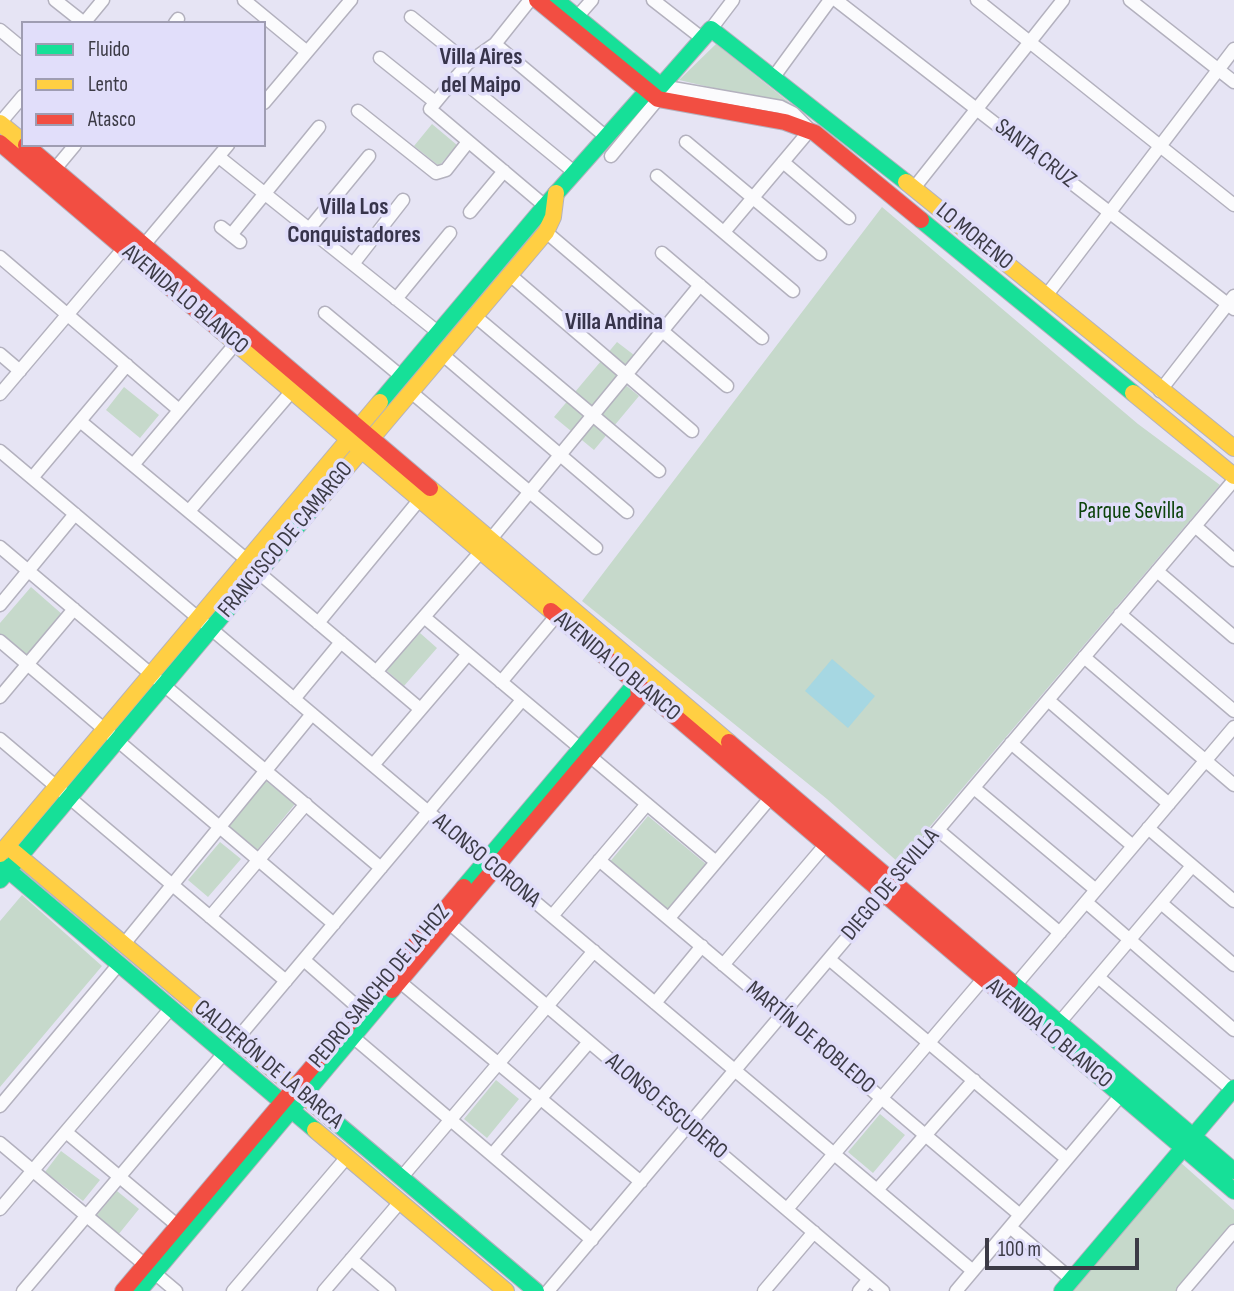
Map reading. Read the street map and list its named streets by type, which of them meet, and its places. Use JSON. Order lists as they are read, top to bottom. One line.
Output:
{"streets":{"street":["SANTA CRUZ","LO MORENO","AVENIDA LO BLANCO","FRANCISCO DE CAMARGO","ALONSO CORONA","DIEGO DE SEVILLA","PEDRO SANCHO DE LA HOZ","MARTÍN DE ROBLEDO","CALDERÓN DE LA BARCA","ALONSO ESCUDERO"]},"crossings":[["LO MORENO","FRANCISCO DE CAMARGO"],["LO MORENO","DIEGO DE SEVILLA"],["AVENIDA LO BLANCO","FRANCISCO DE CAMARGO"],["AVENIDA LO BLANCO","DIEGO DE SEVILLA"],["AVENIDA LO BLANCO","PEDRO SANCHO DE LA HOZ"],["FRANCISCO DE CAMARGO","ALONSO CORONA"],["FRANCISCO DE CAMARGO","CALDERÓN DE LA BARCA"],["ALONSO CORONA","DIEGO DE SEVILLA"],["ALONSO CORONA","PEDRO SANCHO DE LA HOZ"],["DIEGO DE SEVILLA","MARTÍN DE ROBLEDO"],["DIEGO DE SEVILLA","ALONSO ESCUDERO"],["PEDRO SANCHO DE LA HOZ","CALDERÓN DE LA BARCA"],["PEDRO SANCHO DE LA HOZ","ALONSO ESCUDERO"]],"districts":["Villa Aires del Maipo","Villa Los Conquistadores","Villa Andina"],"parks":["Parque Sevilla"],"legend":["Fluido","Lento","Atasco"],"scale_bar":"100 m"}
